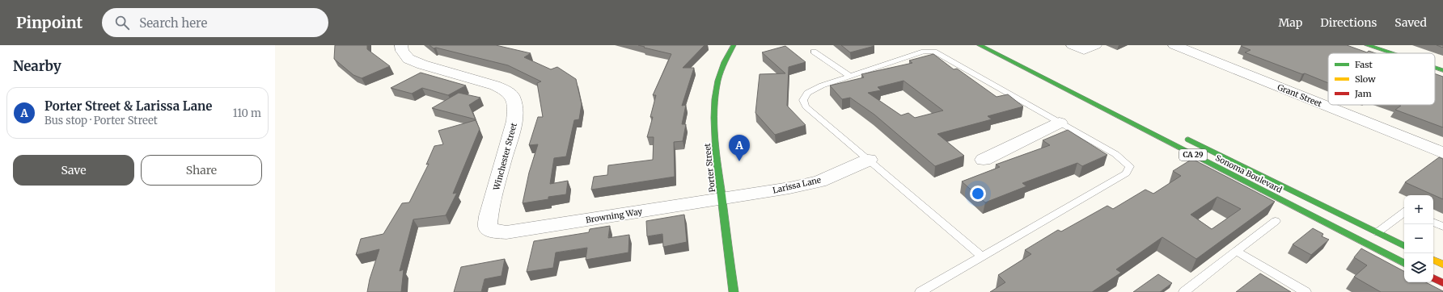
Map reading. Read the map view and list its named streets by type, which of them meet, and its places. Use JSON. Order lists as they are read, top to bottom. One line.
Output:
{"streets":{"main road":["CA 29","Porter Street","Sonoma Boulevard"],"street":["Grant Street","Winchester Street","Larissa Lane","Browning Way"]},"crossings":[["Winchester Street","Browning Way"],["Porter Street","Larissa Lane"],["Porter Street","Browning Way"],["Larissa Lane","Browning Way"]],"legend":["Fast","Slow","Jam"],"page":{"header":"Pinpoint","search":"Search here","nav":["Map","Directions","Saved"],"heading":"Nearby","list":[{"mark":"A","name":"Porter Street & Larissa Lane","note":"Bus stop · Porter Street","value":"110 m"}],"pins":"A","buttons":["Save","Share"],"map_buttons":["+","−"]}}
